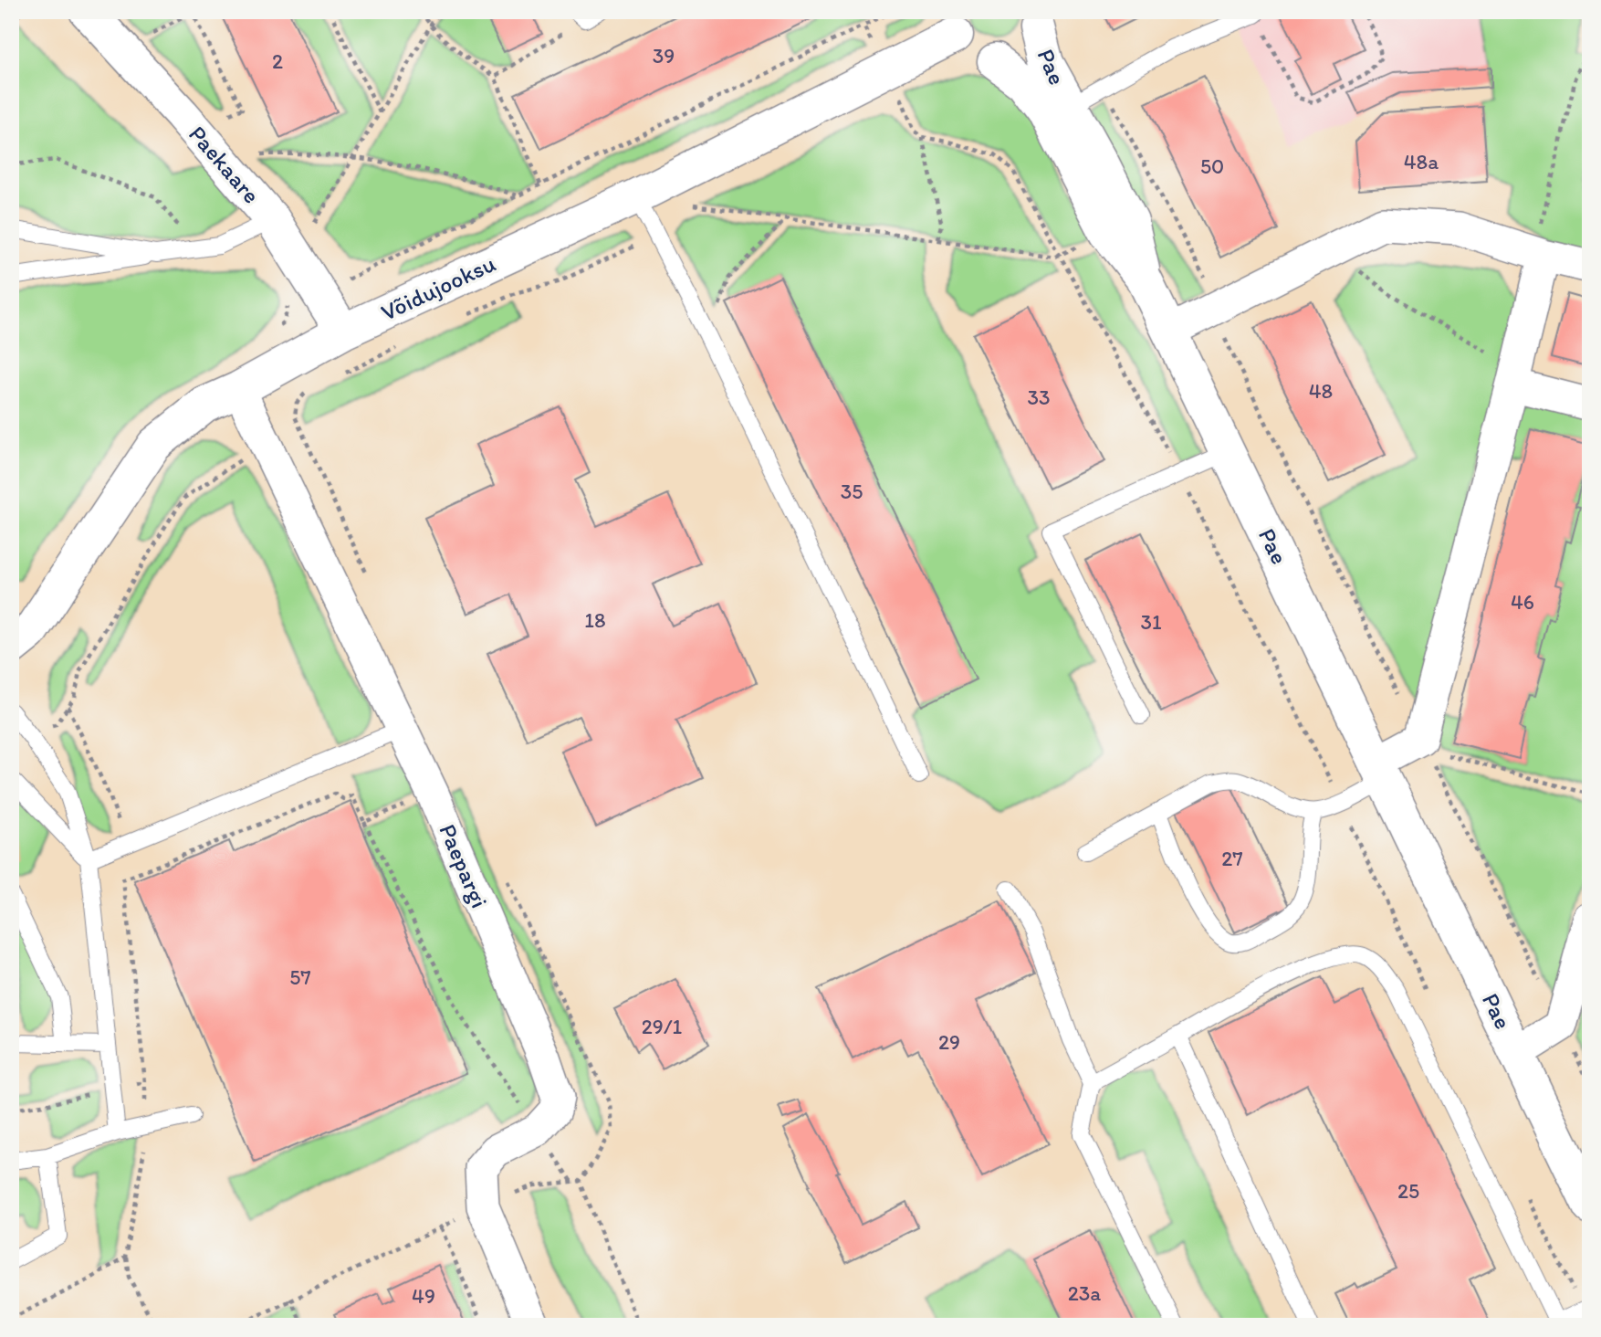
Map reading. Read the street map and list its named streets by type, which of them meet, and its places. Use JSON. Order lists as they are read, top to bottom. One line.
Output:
{"streets":{"street":["Pae","Paekaare","Võidujooksu","Paepargi"]},"crossings":[["Pae","Võidujooksu"],["Paekaare","Võidujooksu"],["Võidujooksu","Paepargi"]],"house_numbers":["39","2","48a","50","48","33","35","46","18","31","27","57","29/1","29","25","23a","49"]}
